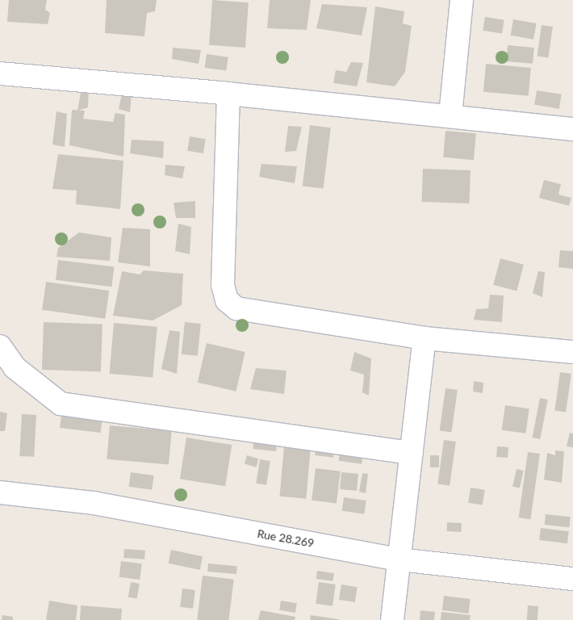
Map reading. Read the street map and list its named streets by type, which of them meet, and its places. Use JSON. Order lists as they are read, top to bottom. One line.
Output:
{"streets":{"street":["Rue 28.269"]}}
